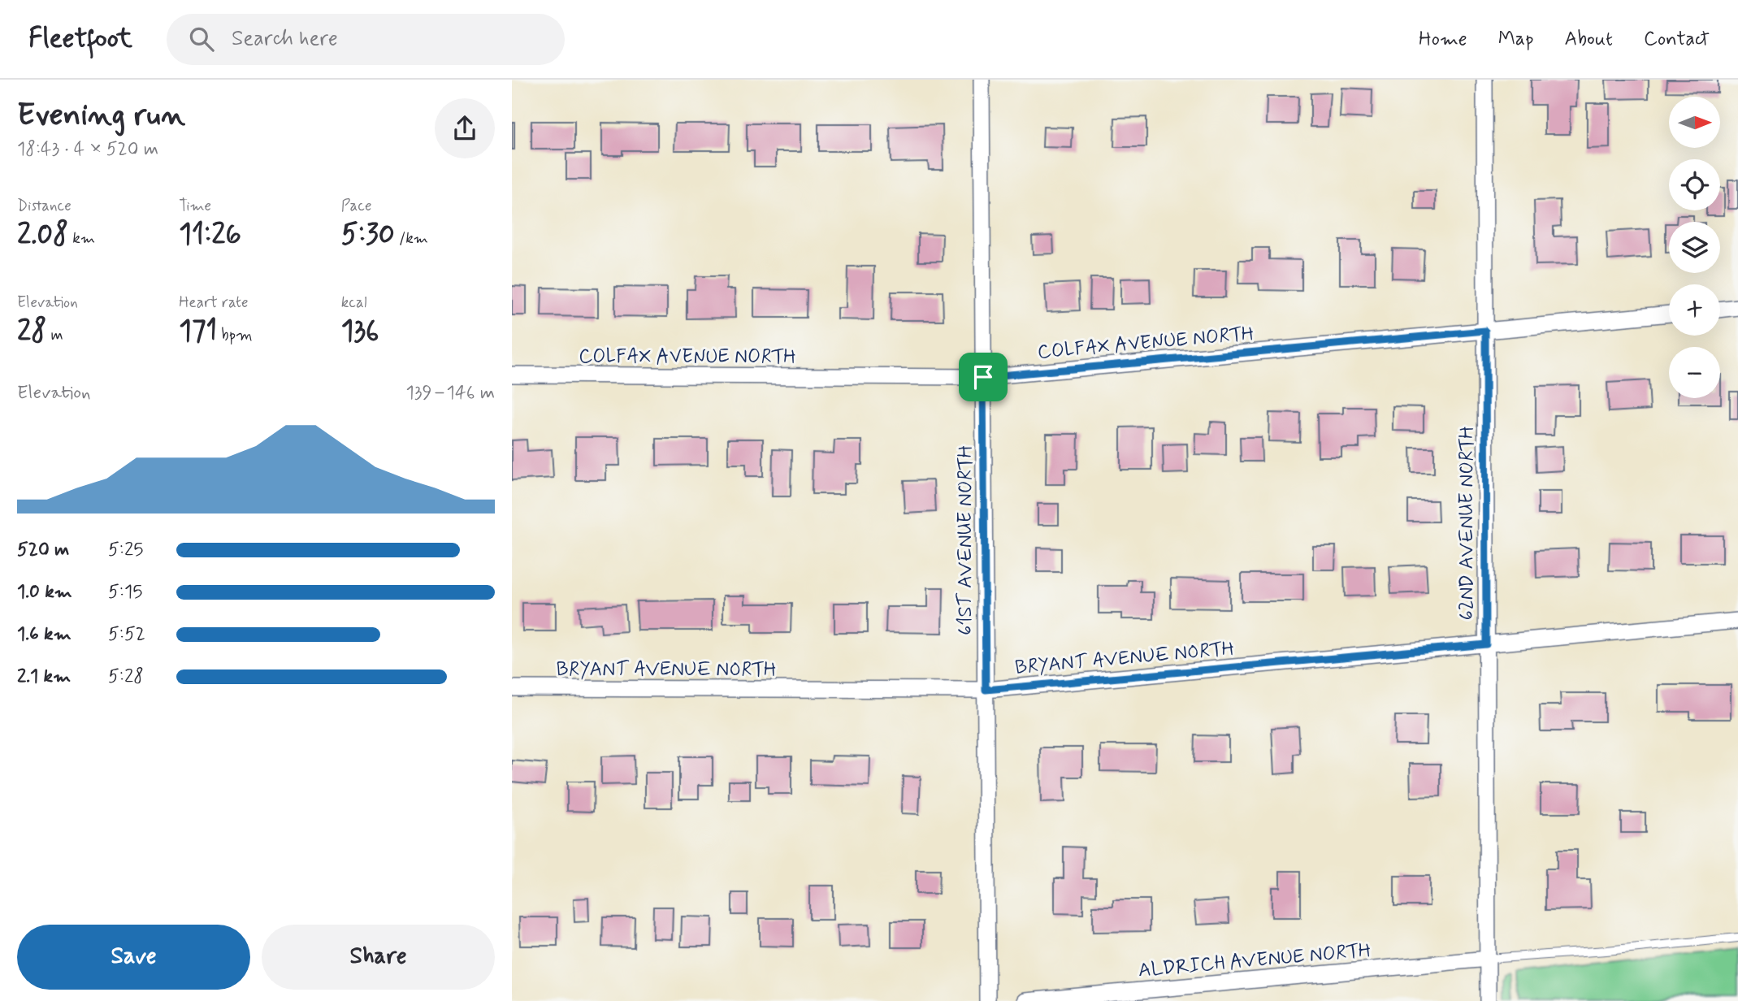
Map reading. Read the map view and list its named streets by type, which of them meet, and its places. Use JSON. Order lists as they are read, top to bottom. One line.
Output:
{"streets":{"street":["COLFAX AVENUE NORTH","62ND AVENUE NORTH","61ST AVENUE NORTH","BRYANT AVENUE NORTH","ALDRICH AVENUE NORTH"]},"crossings":[["COLFAX AVENUE NORTH","62ND AVENUE NORTH"],["COLFAX AVENUE NORTH","61ST AVENUE NORTH"],["62ND AVENUE NORTH","BRYANT AVENUE NORTH"],["62ND AVENUE NORTH","ALDRICH AVENUE NORTH"],["61ST AVENUE NORTH","BRYANT AVENUE NORTH"]],"north":"right","page":{"header":"Fleetfoot","search":"Search here","nav":["Home","Map","About","Contact"],"heading":["Evening run","18:43 · 4 × 520 m"],"map_buttons":["+","−"],"stats":[["Distance","2.08 km"],["Time","11:26"],["Pace","5:30 /km"],["Elevation","28 m"],["Heart rate","171 bpm"],["kcal","136"]],"chart":["Elevation","139–146 m"],"list":[{"name":"520 m","note":"5:25"},{"name":"1.0 km","note":"5:15"},{"name":"1.6 km","note":"5:52"},{"name":"2.1 km","note":"5:28"}],"buttons":["Save","Share"]}}
